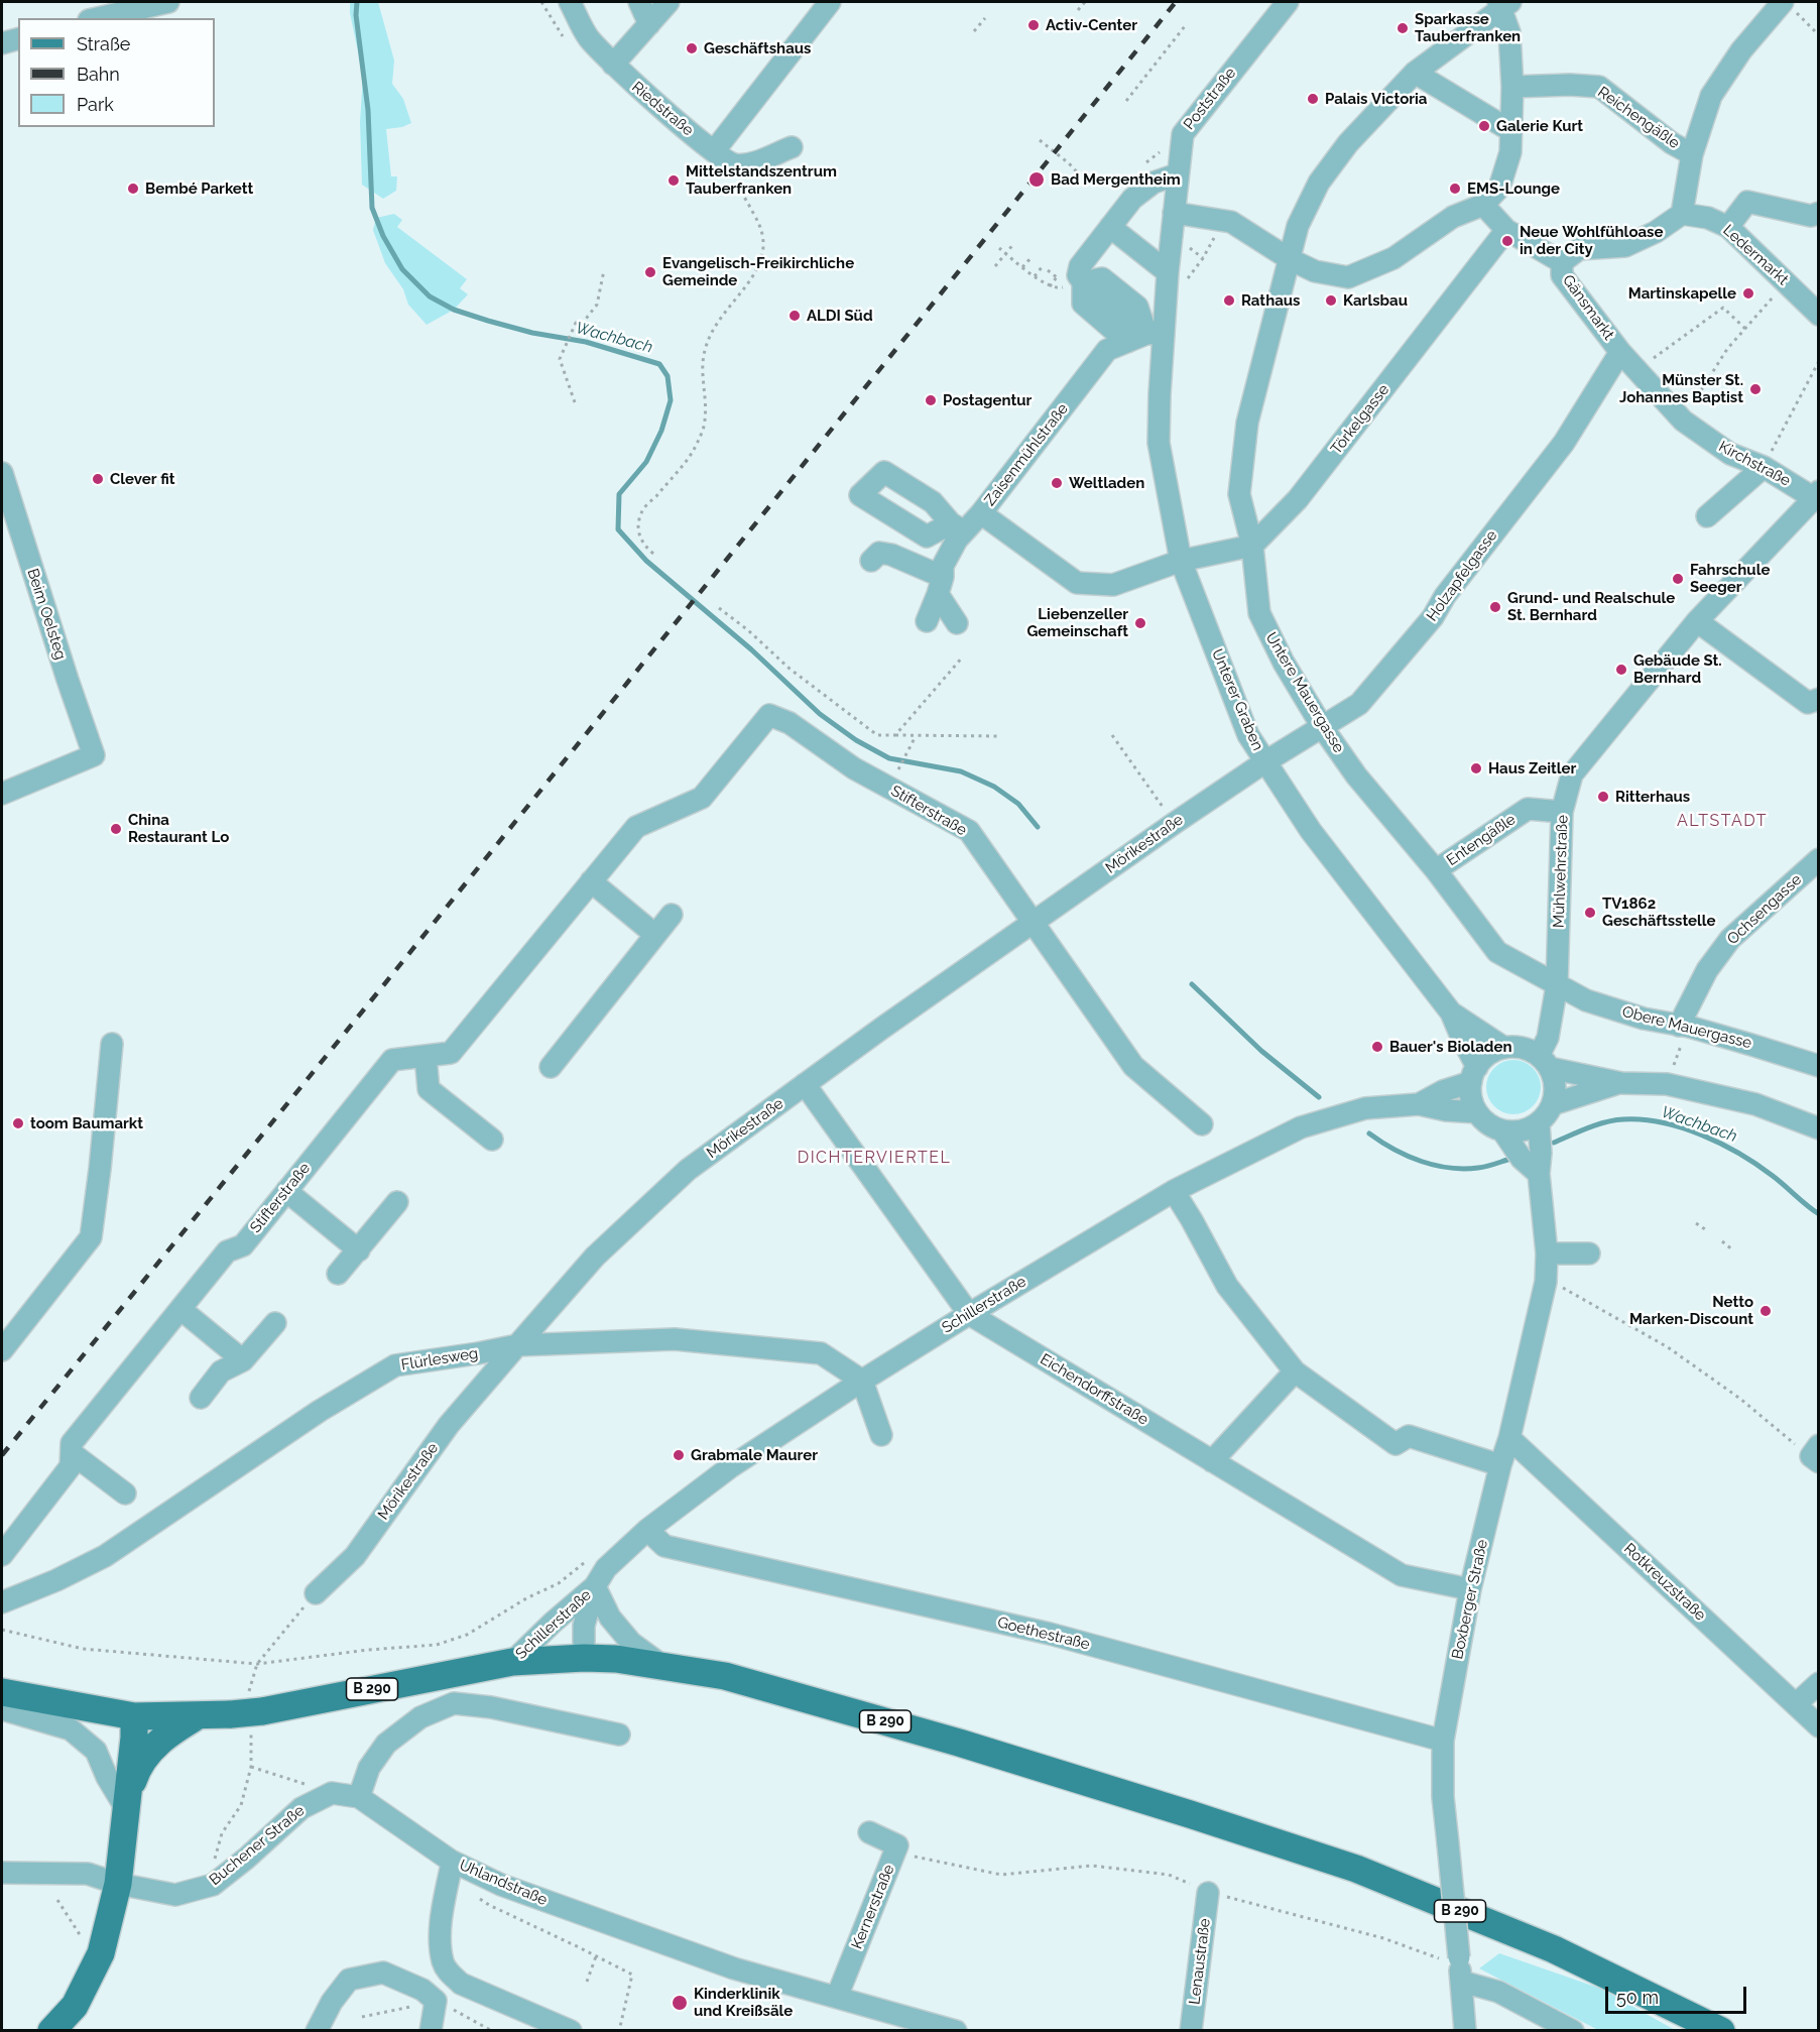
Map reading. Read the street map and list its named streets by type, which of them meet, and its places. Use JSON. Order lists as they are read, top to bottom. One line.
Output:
{"streets":{"main road":["B 290"],"street":["Poststraße","Riedstraße","Reichengäßle","Ledermarkt","Gänsmarkt","Törkelgasse","Zaisenmühlstraße","Kirchstraße","Holzapfelgasse","Beim Oelsteg","Untere Mauergasse","Unterer Graben","Stifterstraße","Entengäßle","Mörikestraße","Mühlwehrstraße","Ochsengasse","Obere Mauergasse","Schillerstraße","Flürlesweg","Eichendorffstraße","Rotkreuzstraße","Boxberger Straße","Goethestraße","Buchener Straße","Uhlandstraße","Kernerstraße","Lenaustraße"]},"crossings":[["Poststraße","Unterer Graben"],["Ledermarkt","Gänsmarkt"],["Gänsmarkt","Törkelgasse"],["Gänsmarkt","Kirchstraße"],["Gänsmarkt","Holzapfelgasse"],["Törkelgasse","Untere Mauergasse"],["Zaisenmühlstraße","Unterer Graben"],["Kirchstraße","Holzapfelgasse"],["Kirchstraße","Mühlwehrstraße"],["Holzapfelgasse","Untere Mauergasse"],["Holzapfelgasse","Unterer Graben"],["Holzapfelgasse","Mörikestraße"],["Untere Mauergasse","Entengäßle"],["Untere Mauergasse","Mühlwehrstraße"],["Untere Mauergasse","Obere Mauergasse"],["Unterer Graben","Mörikestraße"],["Unterer Graben","Mühlwehrstraße"],["Unterer Graben","Schillerstraße"],["Unterer Graben","Boxberger Straße"],["Stifterstraße","Mörikestraße"],["Entengäßle","Mühlwehrstraße"],["Mörikestraße","Flürlesweg"],["Mörikestraße","Eichendorffstraße"],["Mühlwehrstraße","Obere Mauergasse"],["Mühlwehrstraße","Schillerstraße"],["Mühlwehrstraße","Boxberger Straße"],["Ochsengasse","Obere Mauergasse"],["Schillerstraße","Flürlesweg"],["Schillerstraße","Eichendorffstraße"],["Schillerstraße","Boxberger Straße"],["Schillerstraße","Goethestraße"],["Schillerstraße","B 290"],["Eichendorffstraße","Boxberger Straße"],["Rotkreuzstraße","Boxberger Straße"],["Boxberger Straße","Goethestraße"],["Uhlandstraße","Kernerstraße"]],"districts":["ALTSTADT","DICHTERVIERTEL"],"water":["Wachbach"],"places":["Activ-Center","Sparkasse Tauberfranken","Geschäftshaus","Palais Victoria","Galerie Kurt","Bad Mergentheim","Mittelstandszentrum Tauberfranken","Bembé Parkett","EMS-Lounge","Neue Wohlfühloase in der City","Evangelisch-Freikirchliche Gemeinde","Martinskapelle","Rathaus","Karlsbau","ALDI Süd","Münster St. Johannes Baptist","Postagentur","Clever fit","Weltladen","Fahrschule Seeger","Grund- und Realschule St. Bernhard","Liebenzeller Gemeinschaft","Gebäude St. Bernhard","Haus Zeitler","Ritterhaus","China Restaurant Lo","TV1862 Geschäftsstelle","Bauer's Bioladen","toom Baumarkt","Netto Marken-Discount","Grabmale Maurer","Kinderklinik und Kreißsäle"],"legend":["Straße","Bahn","Park"],"scale_bar":"50 m"}
